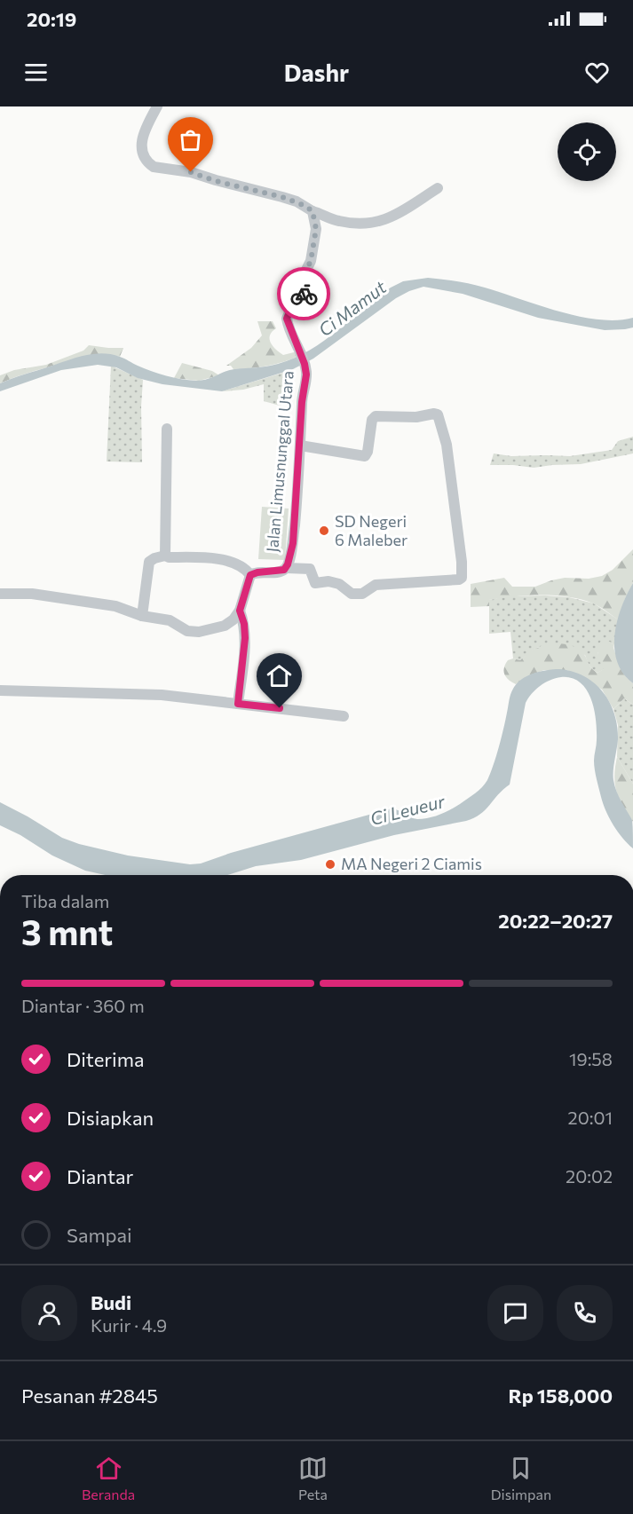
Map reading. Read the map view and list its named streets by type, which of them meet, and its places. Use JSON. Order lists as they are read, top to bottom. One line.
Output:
{"streets":{"street":["Jalan Limusnunggal Utara"]},"water":["Ci Mamut","Ci Leueur"],"places":["SD Negeri 6 Maleber","MA Negeri 2 Ciamis"],"page":{"status":"20:19","header":"Dashr","heading":["3 mnt","Tiba dalam","20:22–20:27"],"panel":["Budi","Kurir · 4.9","Pesanan #2845","Rp 158,000"],"bar":"Diantar · 360 m","list":[["Diterima","19:58"],["Disiapkan","20:01"],["Diantar","20:02"],"Sampai"],"tabs":["Beranda","Peta","Disimpan"]}}
